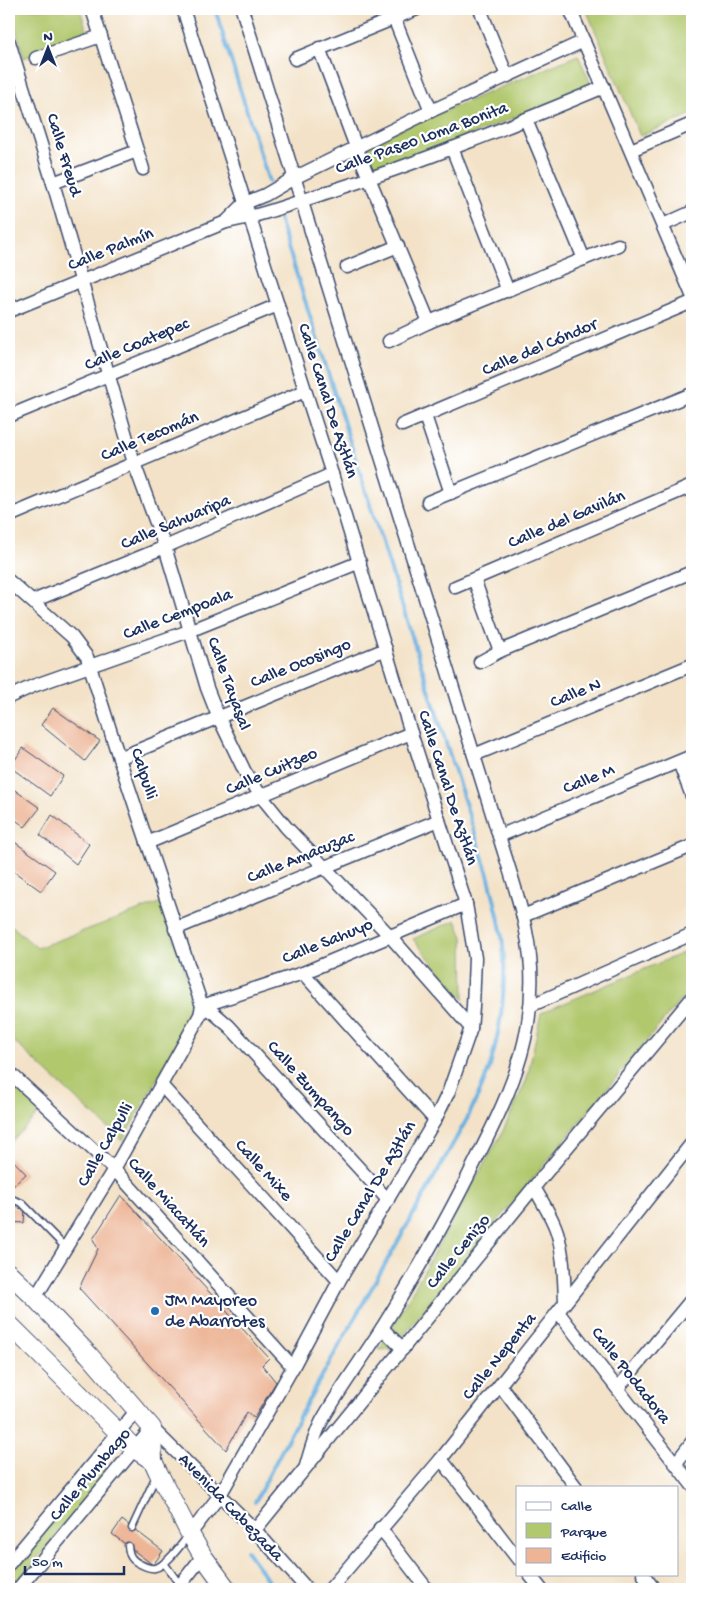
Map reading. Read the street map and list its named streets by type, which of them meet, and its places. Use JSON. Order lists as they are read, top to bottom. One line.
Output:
{"streets":{"main road":["Avenida Cabezada"],"street":["Calle Paseo Loma Bonita","Calle Freud","Calle Palmín","Calle Coatepec","Calle del Cóndor","Calle Canal De Aztlán","Calle Tecomán","Calle del Gavilán","Calle Sahuaripa","Calle Cempoala","Calle Ocosingo","Calle Tayasal","Calle N","Calle Cuitzeo","Calpulli","Calle M","Calle Amacuzac","Calle Sahuyo","Calle Zumpango","Calle Calpulli","Calle Mixe","Calle Miacatlán","Calle Cenizo","Calle Nepenta","Calle Podadora","Calle Plumbago"]},"crossings":[["Calle Paseo Loma Bonita","Calle Palmín"],["Calle Paseo Loma Bonita","Calle Canal De Aztlán"],["Calle Freud","Calle Palmín"],["Calle Freud","Calle Tayasal"],["Calle Palmín","Calle Canal De Aztlán"],["Calle Palmín","Calle Tayasal"],["Calle Coatepec","Calle Canal De Aztlán"],["Calle Coatepec","Calle Tayasal"],["Calle Canal De Aztlán","Calle Tecomán"],["Calle Canal De Aztlán","Calle Sahuaripa"],["Calle Canal De Aztlán","Calle Cempoala"],["Calle Canal De Aztlán","Calle Ocosingo"],["Calle Canal De Aztlán","Calle Tayasal"],["Calle Canal De Aztlán","Calle N"],["Calle Canal De Aztlán","Calle Cuitzeo"],["Calle Canal De Aztlán","Calle M"],["Calle Canal De Aztlán","Calle Amacuzac"],["Calle Canal De Aztlán","Calle Sahuyo"],["Calle Canal De Aztlán","Calle Zumpango"],["Calle Canal De Aztlán","Calle Mixe"],["Calle Canal De Aztlán","Calle Miacatlán"],["Calle Canal De Aztlán","Calle Cenizo"],["Calle Canal De Aztlán","Avenida Cabezada"],["Calle Tecomán","Calle Tayasal"],["Calle Sahuaripa","Calle Tayasal"],["Calle Sahuaripa","Calpulli"],["Calle Cempoala","Calle Tayasal"],["Calle Cempoala","Calpulli"],["Calle Ocosingo","Calle Tayasal"],["Calle Ocosingo","Calpulli"],["Calle Tayasal","Calle Cuitzeo"],["Calle Tayasal","Calle Amacuzac"],["Calle Tayasal","Calle Sahuyo"],["Calle Cuitzeo","Calpulli"],["Calpulli","Calle Amacuzac"],["Calpulli","Calle Sahuyo"],["Calpulli","Calle Zumpango"],["Calpulli","Calle Calpulli"],["Calle Sahuyo","Calle Zumpango"],["Calle Sahuyo","Calle Calpulli"],["Calle Zumpango","Calle Calpulli"],["Calle Calpulli","Calle Mixe"],["Calle Calpulli","Calle Miacatlán"],["Calle Calpulli","Avenida Cabezada"],["Calle Cenizo","Avenida Cabezada"],["Calle Nepenta","Calle Podadora"],["Calle Plumbago","Avenida Cabezada"]],"places":["JM Mayoreo de Abarrotes"],"legend":["Calle","Parque","Edificio"],"scale_bar":"50 m","north":"top"}
